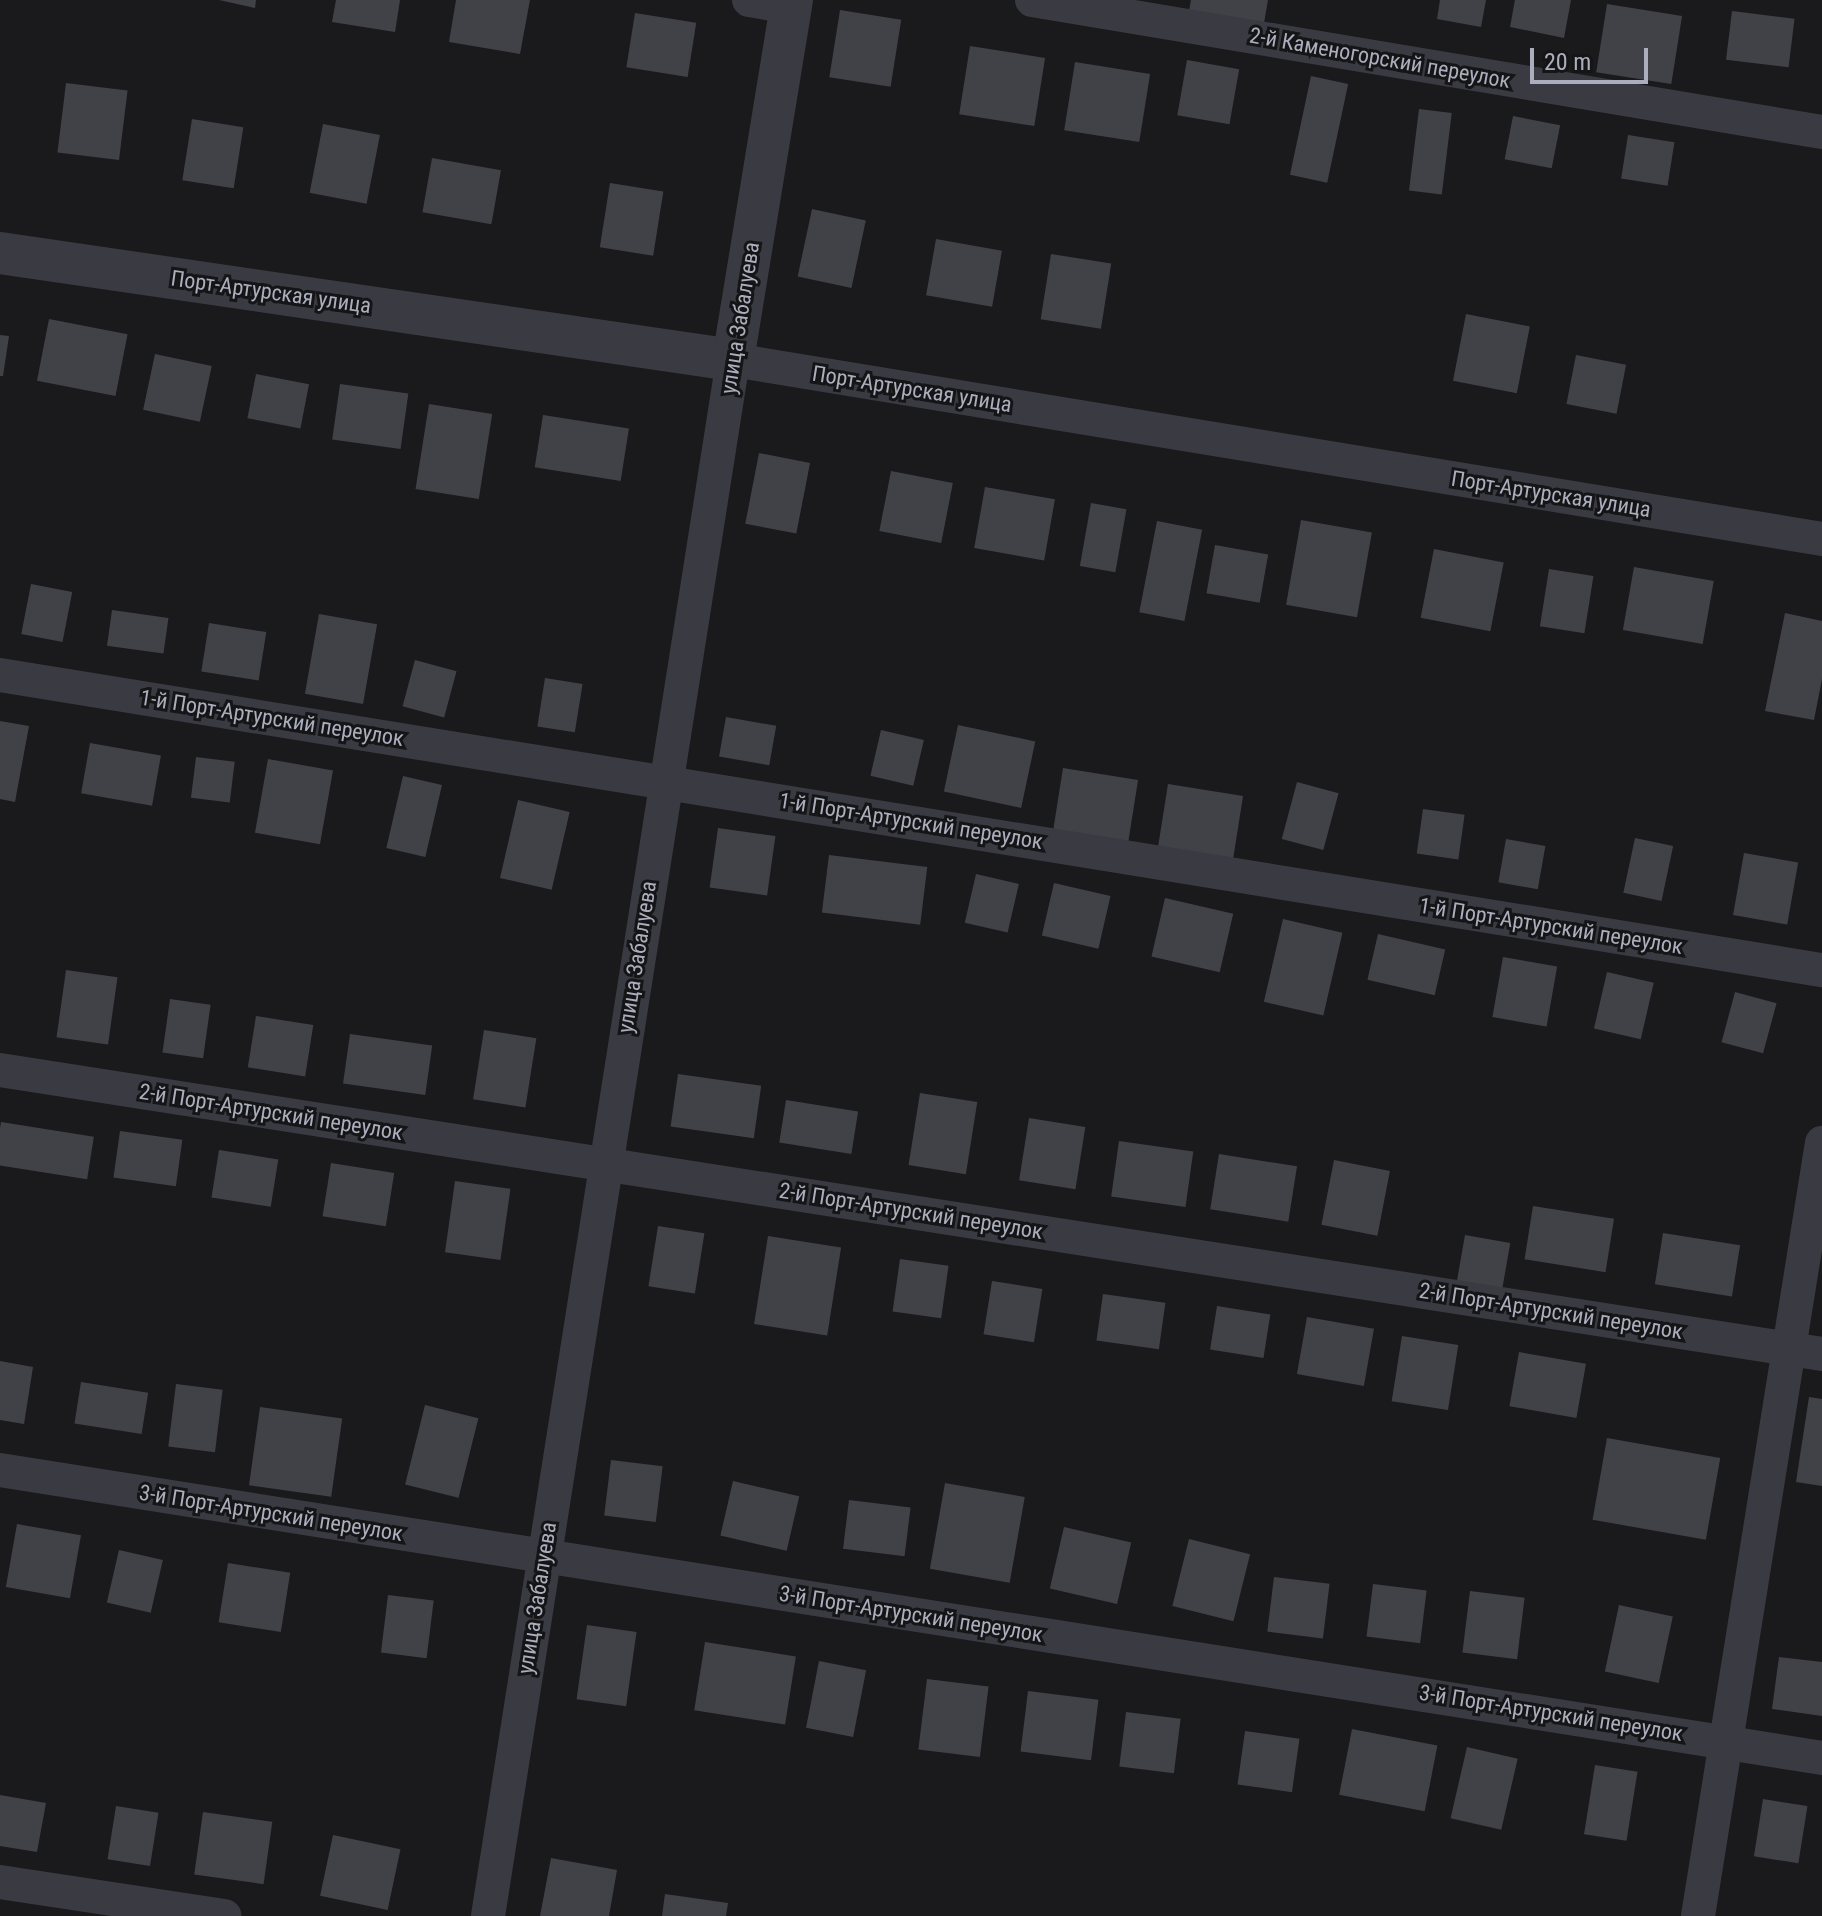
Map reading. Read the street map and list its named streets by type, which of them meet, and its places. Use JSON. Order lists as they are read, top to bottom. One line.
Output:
{"streets":{"street":["2-й Каменогорский переулок","Порт-Артурская улица","улица Забалуева","1-й Порт-Артурский переулок","2-й Порт-Артурский переулок","3-й Порт-Артурский переулок"]},"crossings":[["Порт-Артурская улица","улица Забалуева"],["улица Забалуева","1-й Порт-Артурский переулок"],["улица Забалуева","2-й Порт-Артурский переулок"],["улица Забалуева","3-й Порт-Артурский переулок"]],"scale_bar":"20 m"}
